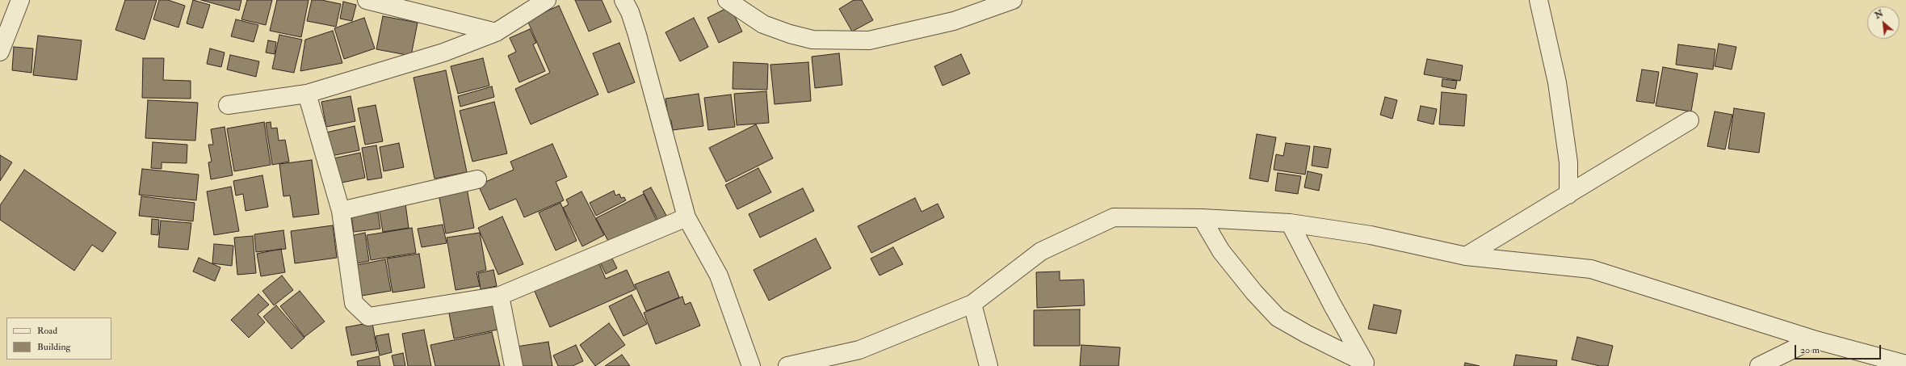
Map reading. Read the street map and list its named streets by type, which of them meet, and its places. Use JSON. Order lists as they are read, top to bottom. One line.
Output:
{"legend":["Road","Building"],"scale_bar":"20 m","north":"top left"}
